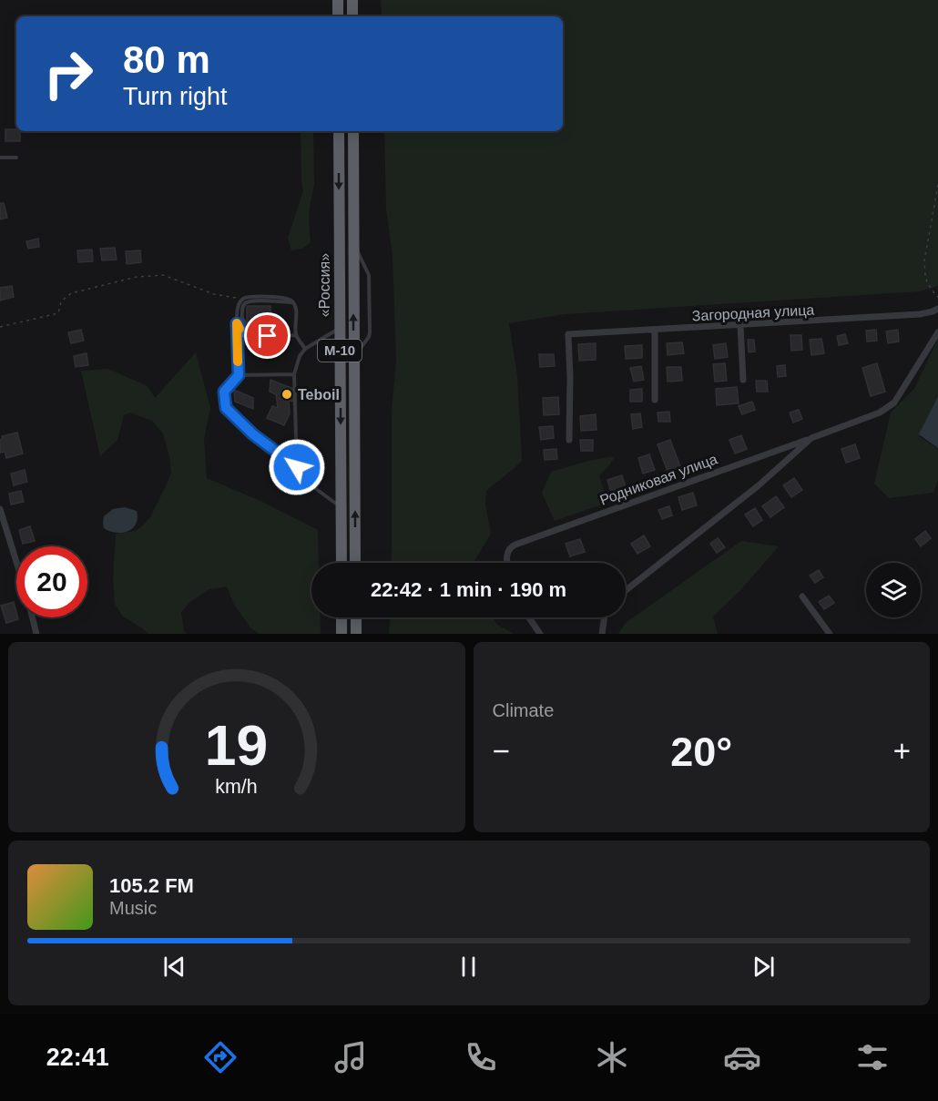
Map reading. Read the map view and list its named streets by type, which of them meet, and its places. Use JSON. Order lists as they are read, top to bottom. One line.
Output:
{"streets":{"highway":["«Россия»","М-10"],"street":["Загородная улица","Родниковая улица"]},"places":["Teboil"],"page":{"turn":["80 m","Turn right"],"limit":"20","trip":"22:42 · 1 min · 190 m","tile":"Climate","heat":["−","20°","+"],"song":["105.2 FM","Music"],"tabs":"22:41","gauge":["19","km/h"]}}
